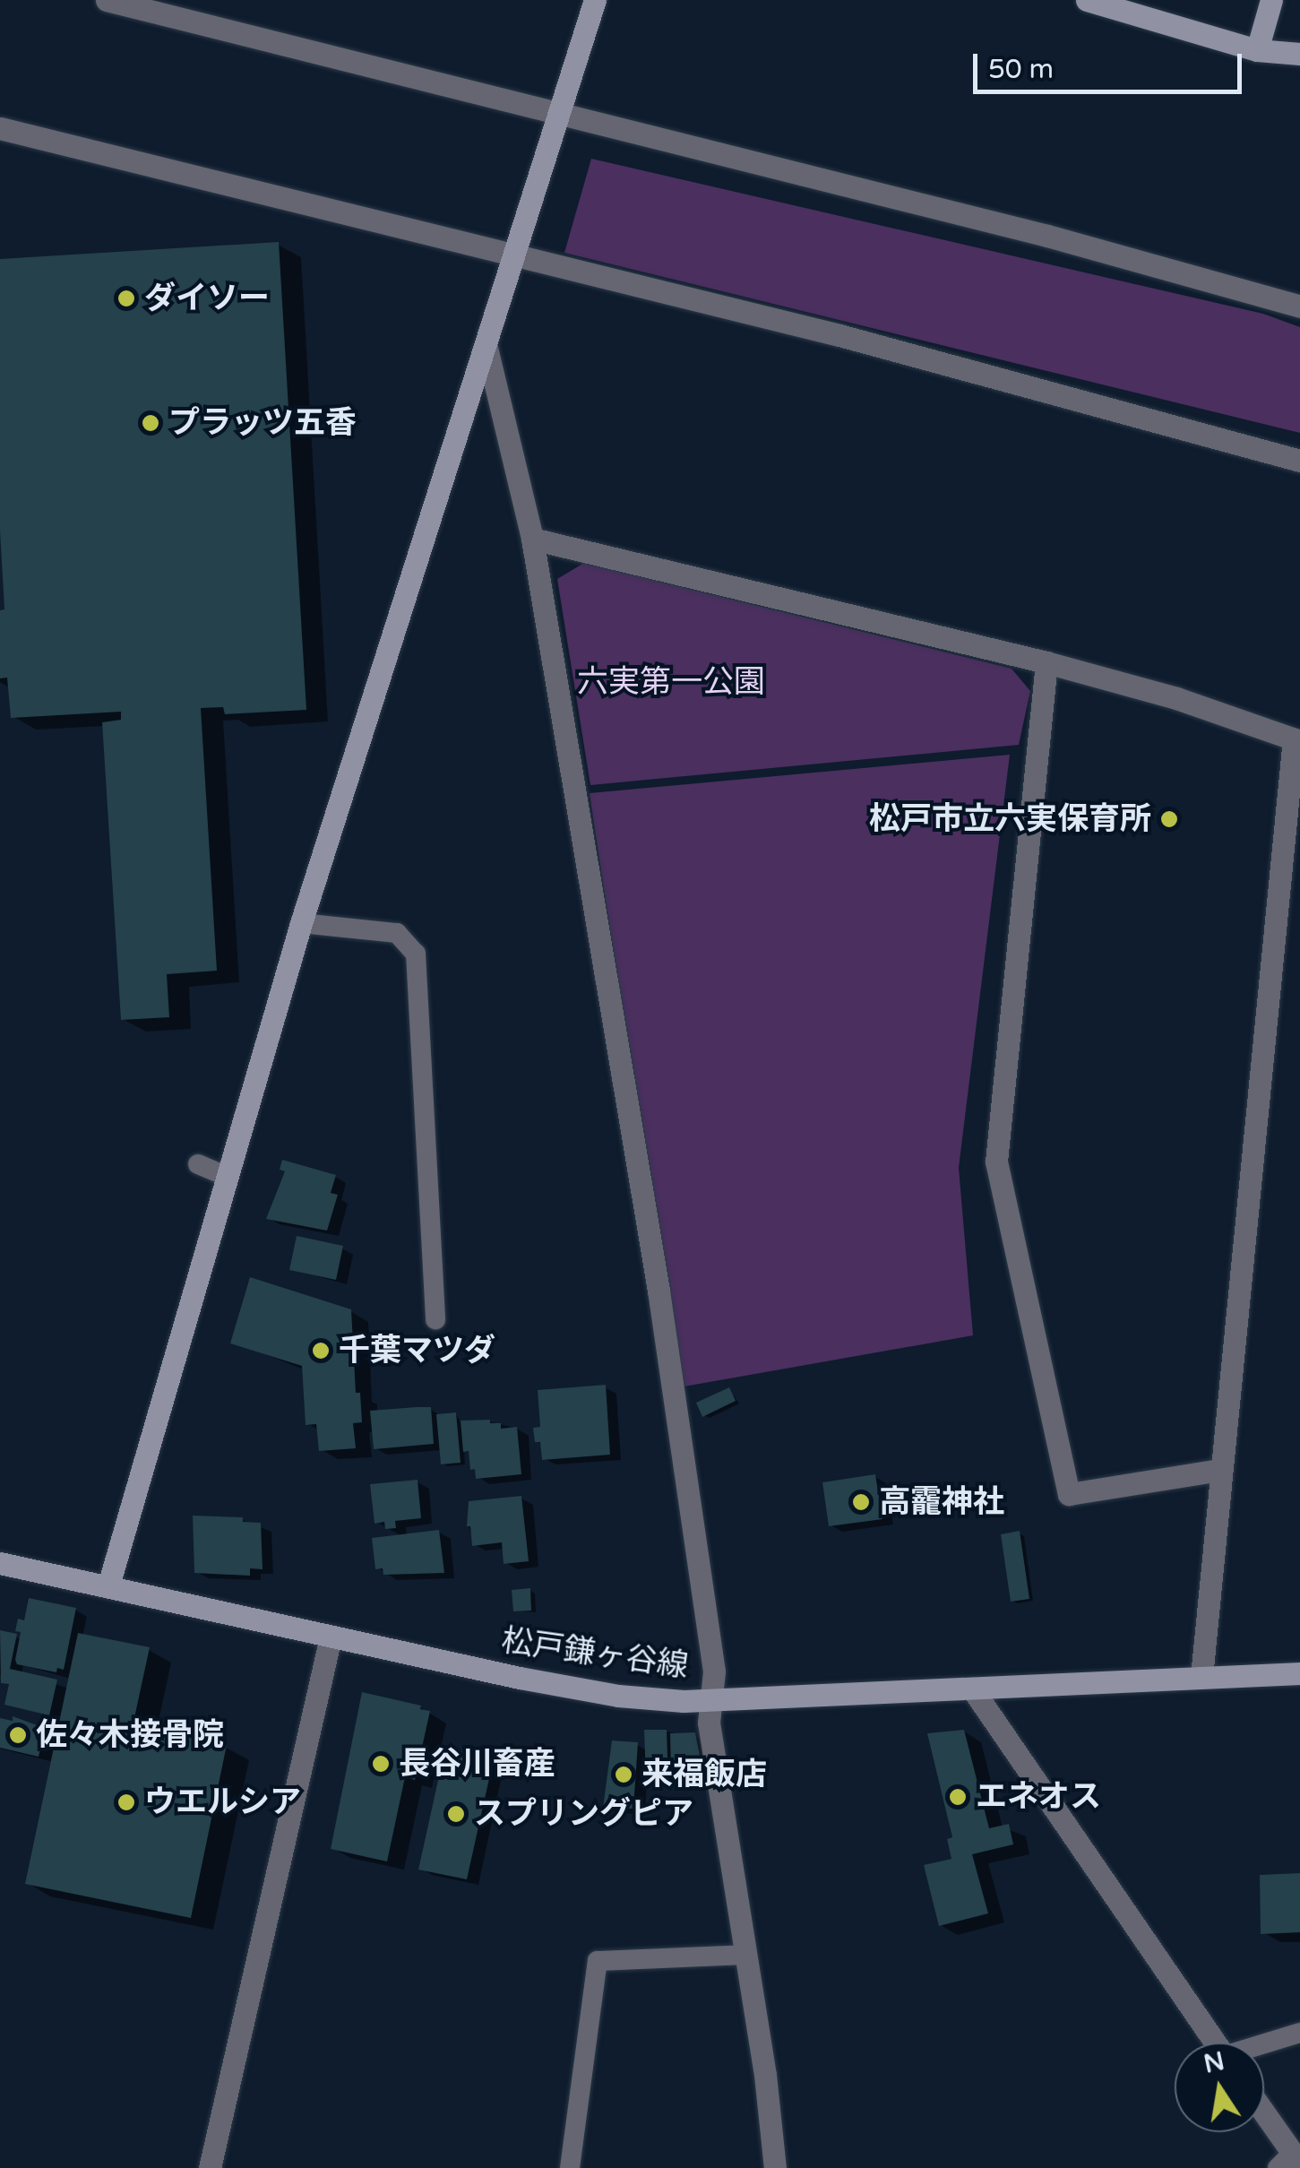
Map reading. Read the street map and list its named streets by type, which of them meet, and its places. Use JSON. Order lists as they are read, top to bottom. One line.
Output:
{"streets":{"street":["松戸鎌ヶ谷線"]},"parks":["六実第一公園"],"places":["ダイソー","プラッツ五香","松戸市立六実保育所","千葉マツダ","高靇神社","佐々木接骨院","長谷川畜産","来福飯店","エネオス","ウエルシア","スプリングピア"],"scale_bar":"50 m","north":"top"}
